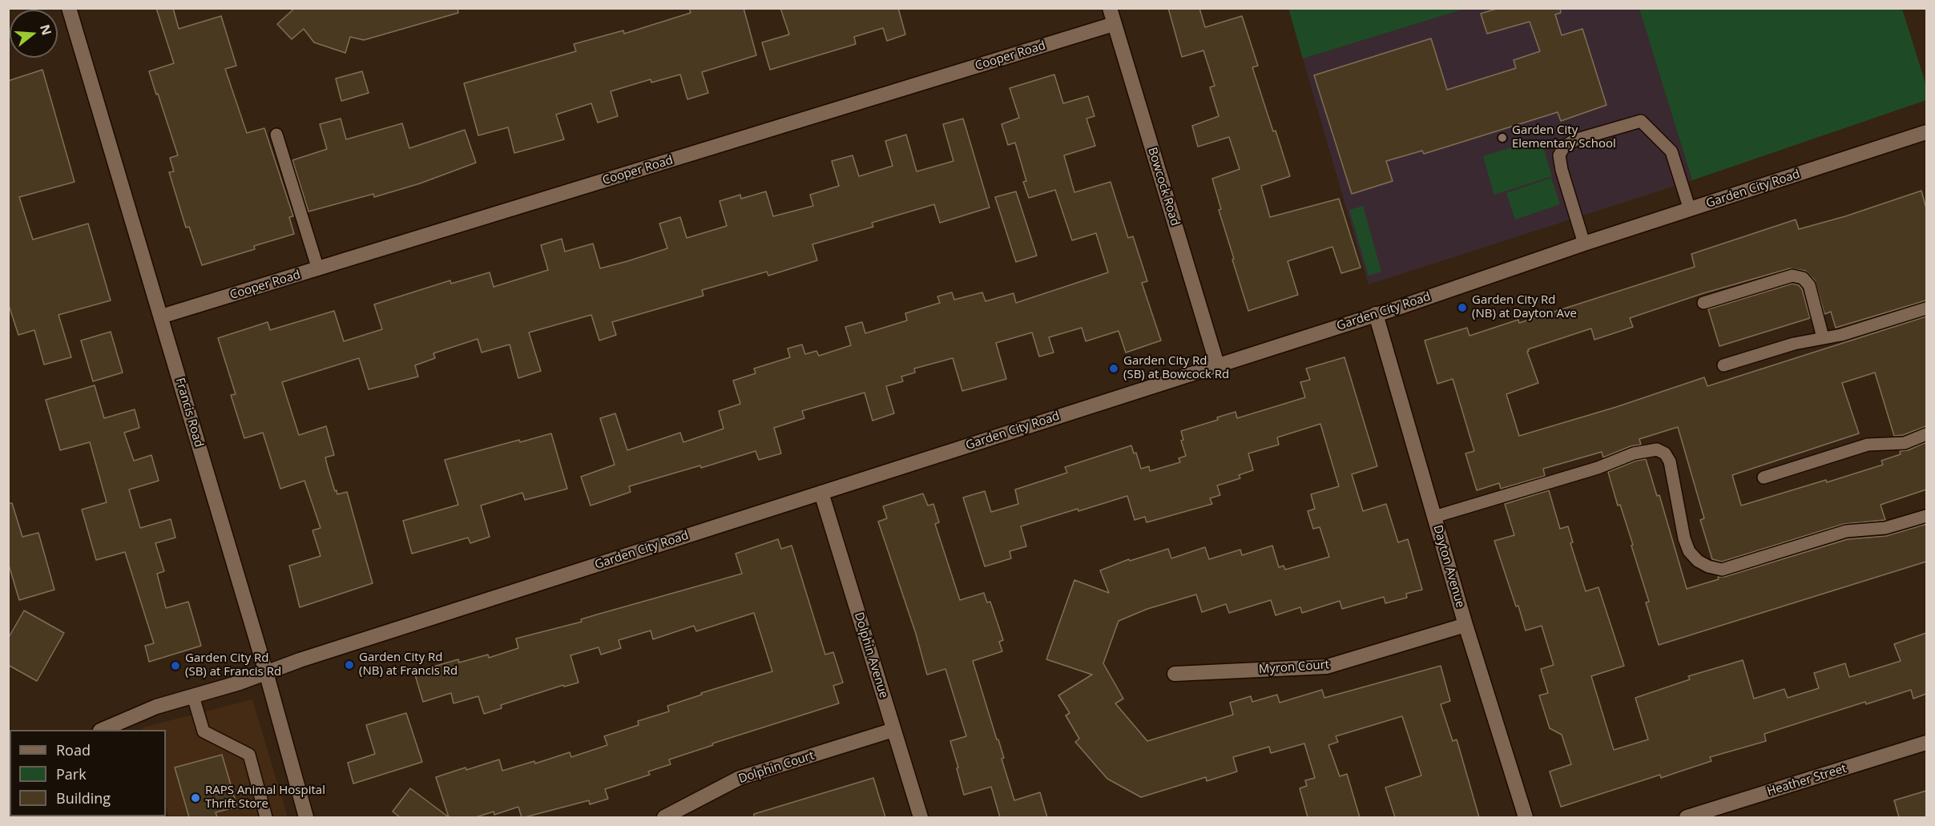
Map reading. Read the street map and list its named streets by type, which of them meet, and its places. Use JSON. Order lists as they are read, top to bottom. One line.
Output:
{"streets":{"street":["Cooper Road","Bowcock Road","Garden City Road","Francis Road","Dayton Avenue","Dolphin Avenue","Myron Court","Dolphin Court","Heather Street"]},"crossings":[["Cooper Road","Bowcock Road"],["Cooper Road","Francis Road"],["Bowcock Road","Garden City Road"],["Garden City Road","Francis Road"],["Garden City Road","Dayton Avenue"],["Garden City Road","Dolphin Avenue"],["Dayton Avenue","Myron Court"],["Dolphin Avenue","Dolphin Court"]],"places":["Garden City Elementary School","Garden City Rd (NB) at Dayton Ave","Garden City Rd (SB) at Bowcock Rd","Garden City Rd (NB) at Francis Rd","Garden City Rd (SB) at Francis Rd","RAPS Animal Hospital Thrift Store"],"legend":["Road","Park","Building"],"north":"right"}
